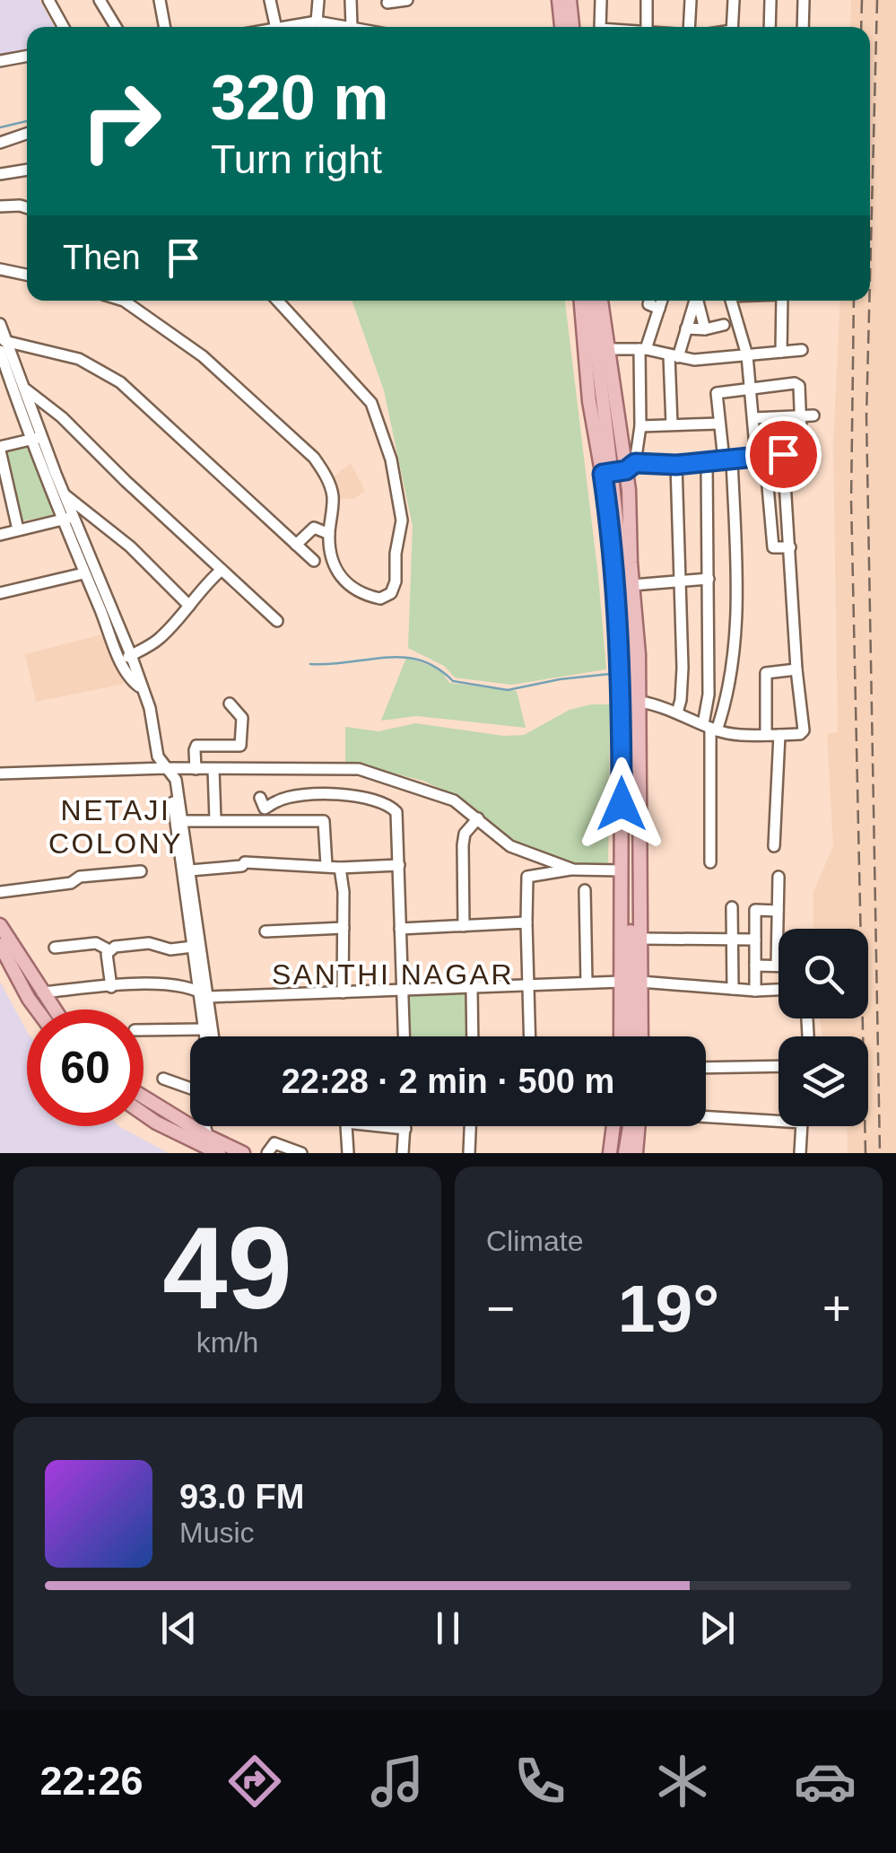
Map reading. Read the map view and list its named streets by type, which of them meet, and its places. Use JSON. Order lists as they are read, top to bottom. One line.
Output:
{"districts":["NETAJI COLONY","SANTHI NAGAR"],"page":{"turn":["320 m","Turn right"],"then":"Then","limit":"60","trip":"22:28 · 2 min · 500 m","tile":[["49","km/h"],"Climate"],"heat":["−","19°","+"],"song":["93.0 FM","Music"],"tabs":"22:26"}}
